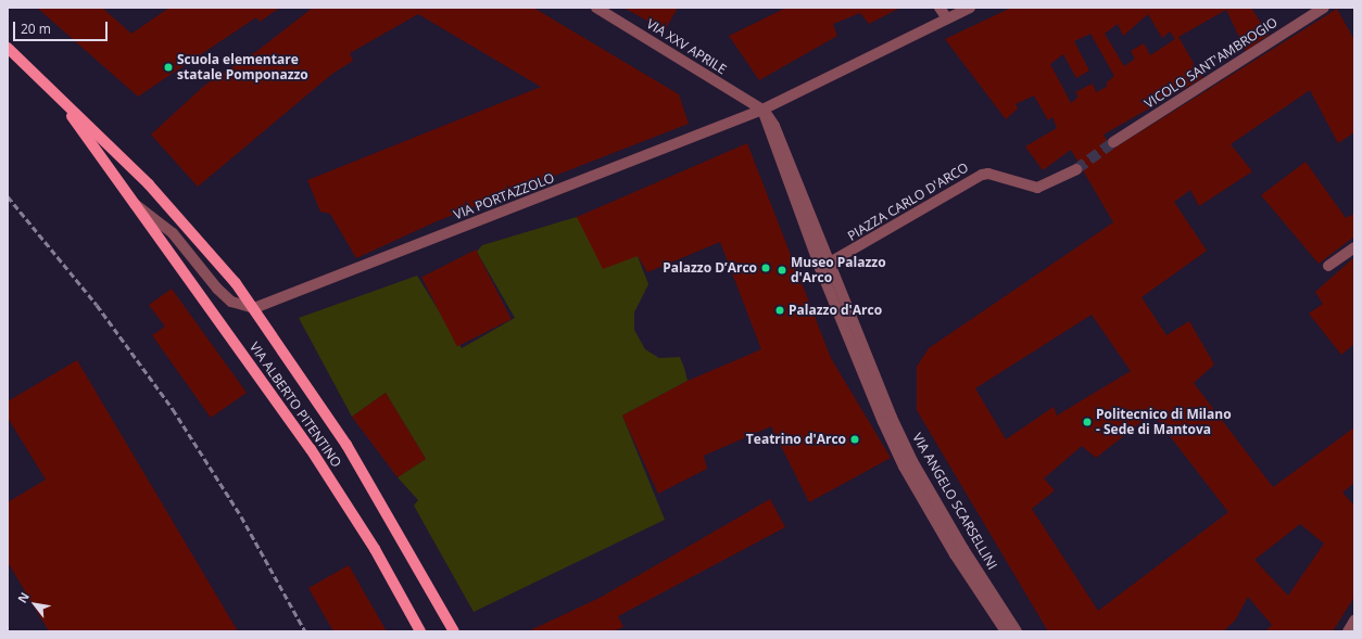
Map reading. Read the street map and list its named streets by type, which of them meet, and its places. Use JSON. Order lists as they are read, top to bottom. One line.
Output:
{"streets":{"main road":["VIA ALBERTO PITENTINO"],"street":["VIA XXV APRILE","VICOLO SANT'AMBROGIO","VIA PORTAZZOLO","PIAZZA CARLO D'ARCO","VIA ANGELO SCARSELLINI"]},"crossings":[["VIA XXV APRILE","VIA PORTAZZOLO"],["VIA PORTAZZOLO","VIA ALBERTO PITENTINO"]],"places":["Scuola elementare statale Pomponazzo","Palazzo D’Arco","Museo Palazzo d'Arco","Palazzo d'Arco","Politecnico di Milano - Sede di Mantova","Teatrino d'Arco"],"scale_bar":"20 m","north":"top left"}
